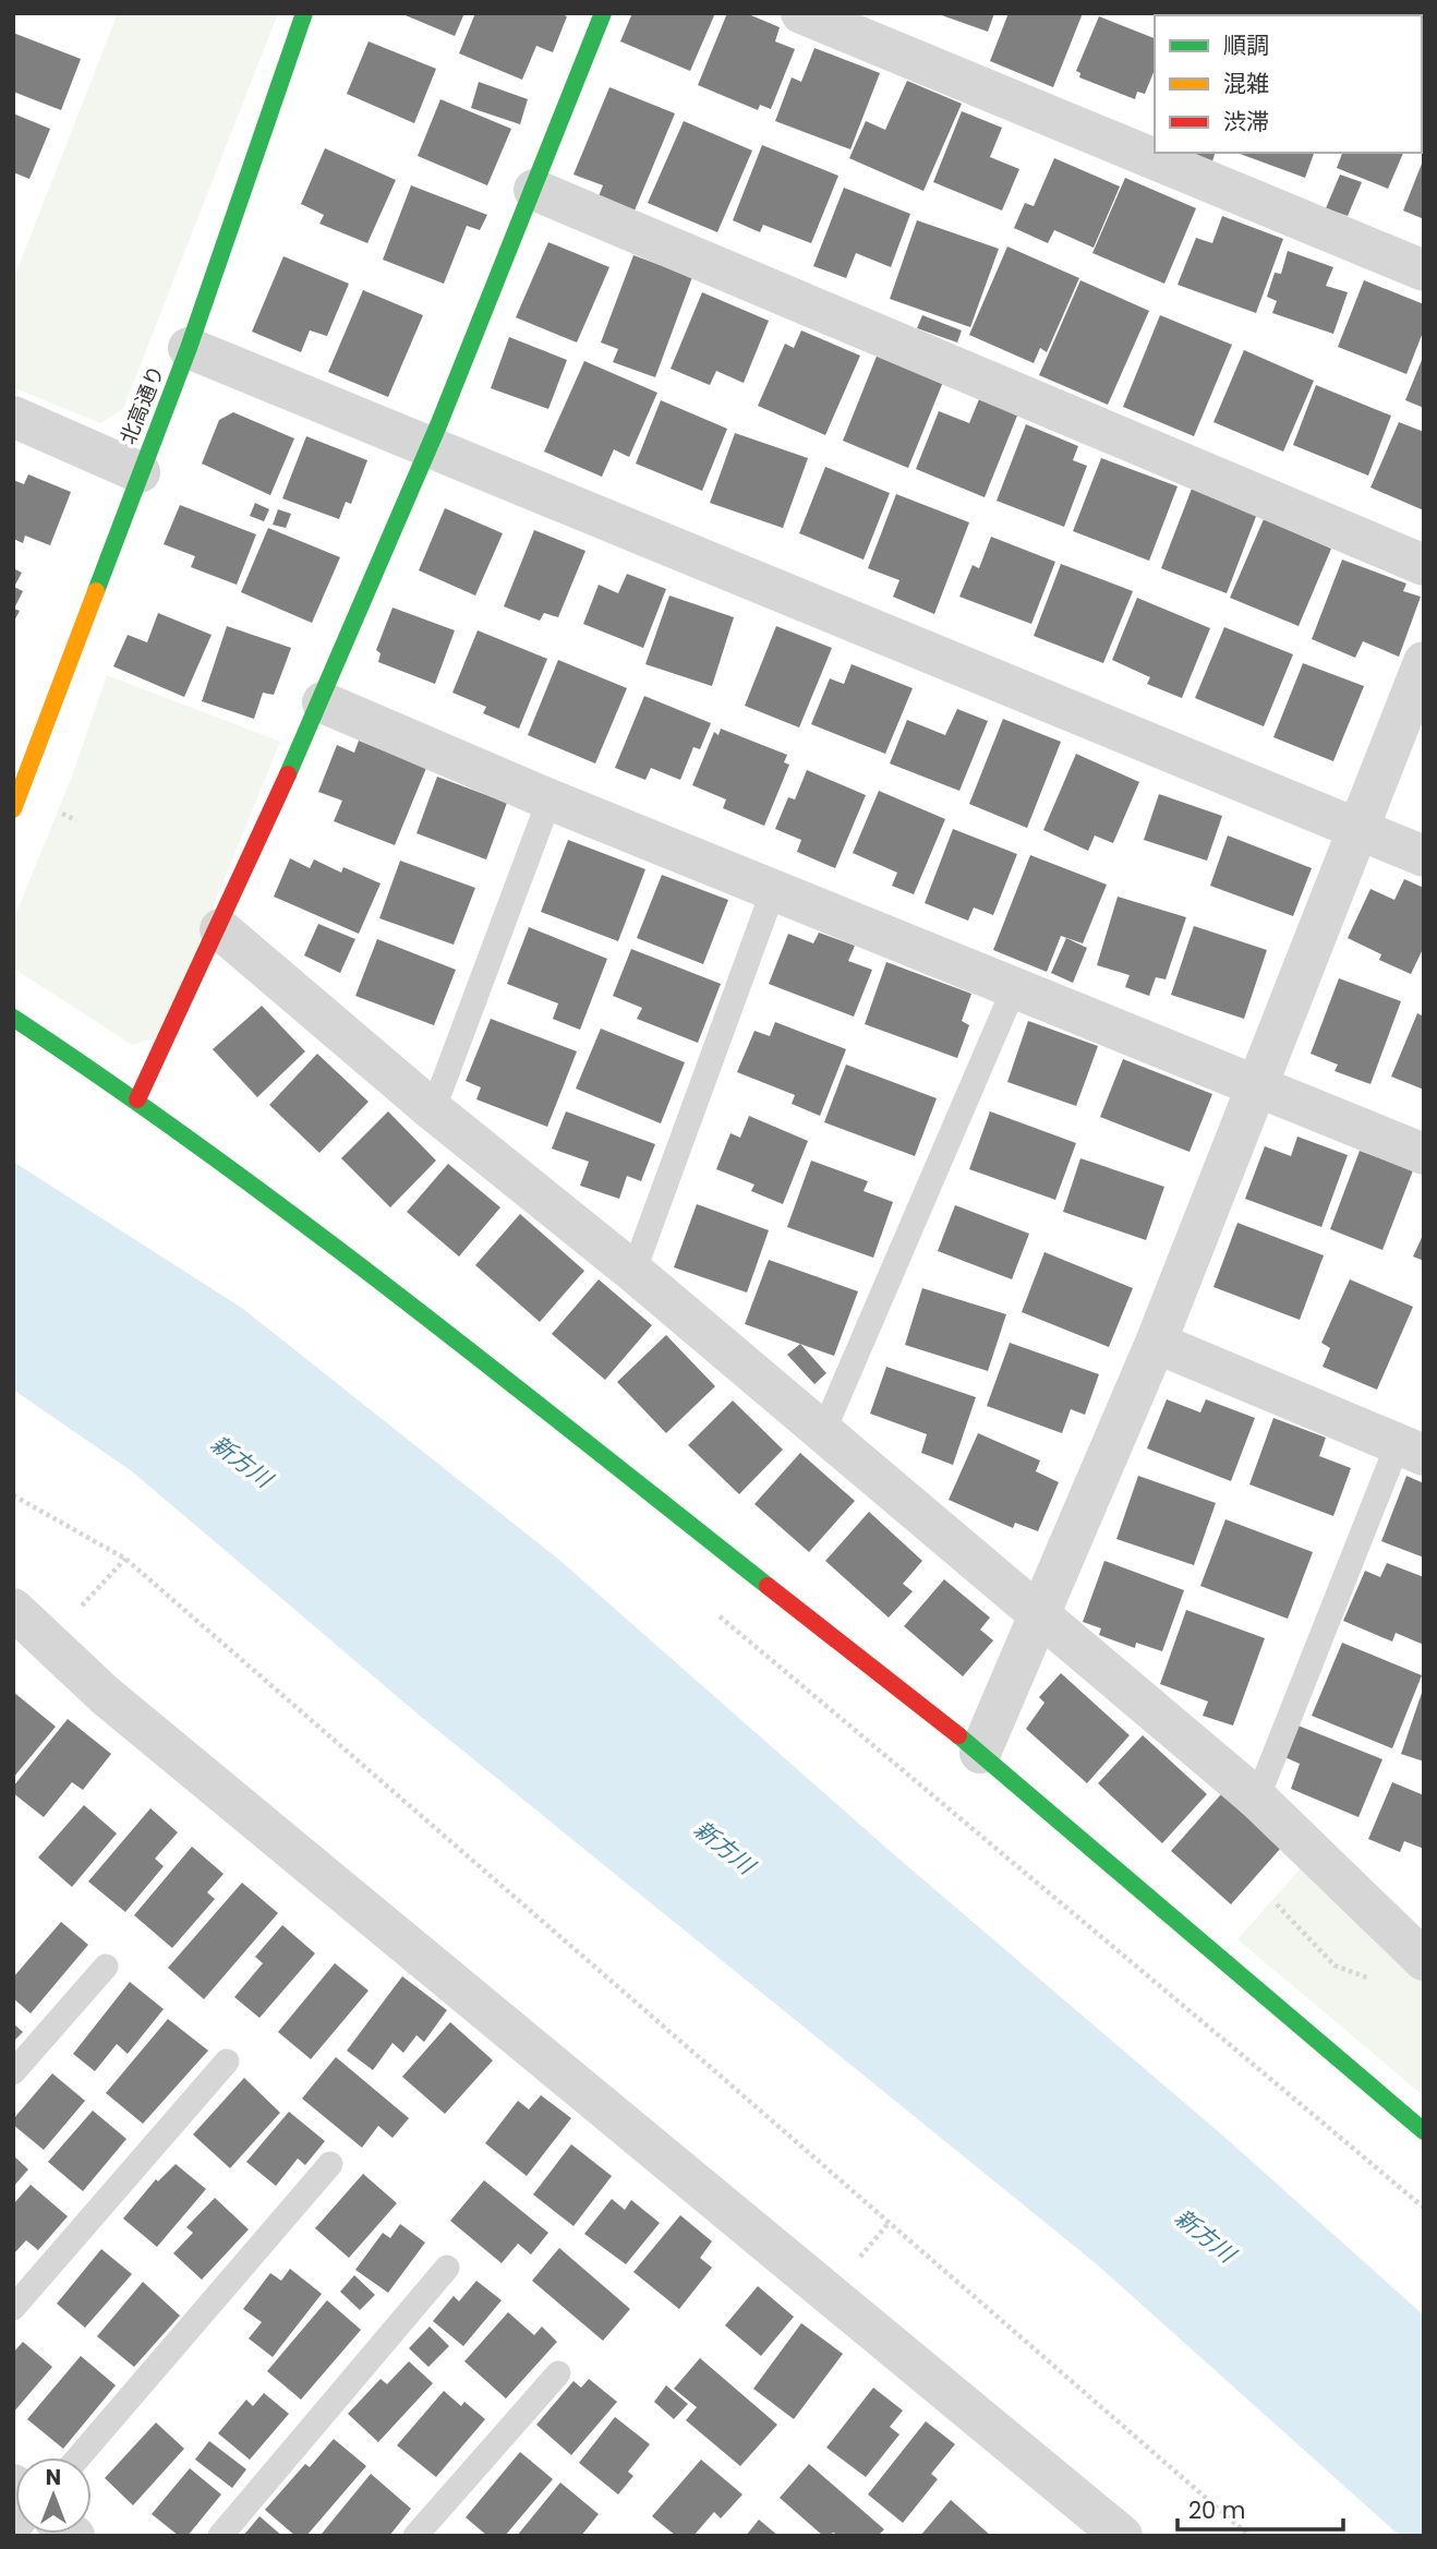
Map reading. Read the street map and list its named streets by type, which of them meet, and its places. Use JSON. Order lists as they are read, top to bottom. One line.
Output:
{"streets":{"street":["北高通り"]},"water":["新方川"],"legend":["順調","混雑","渋滞"],"scale_bar":"20 m","north":"top"}
